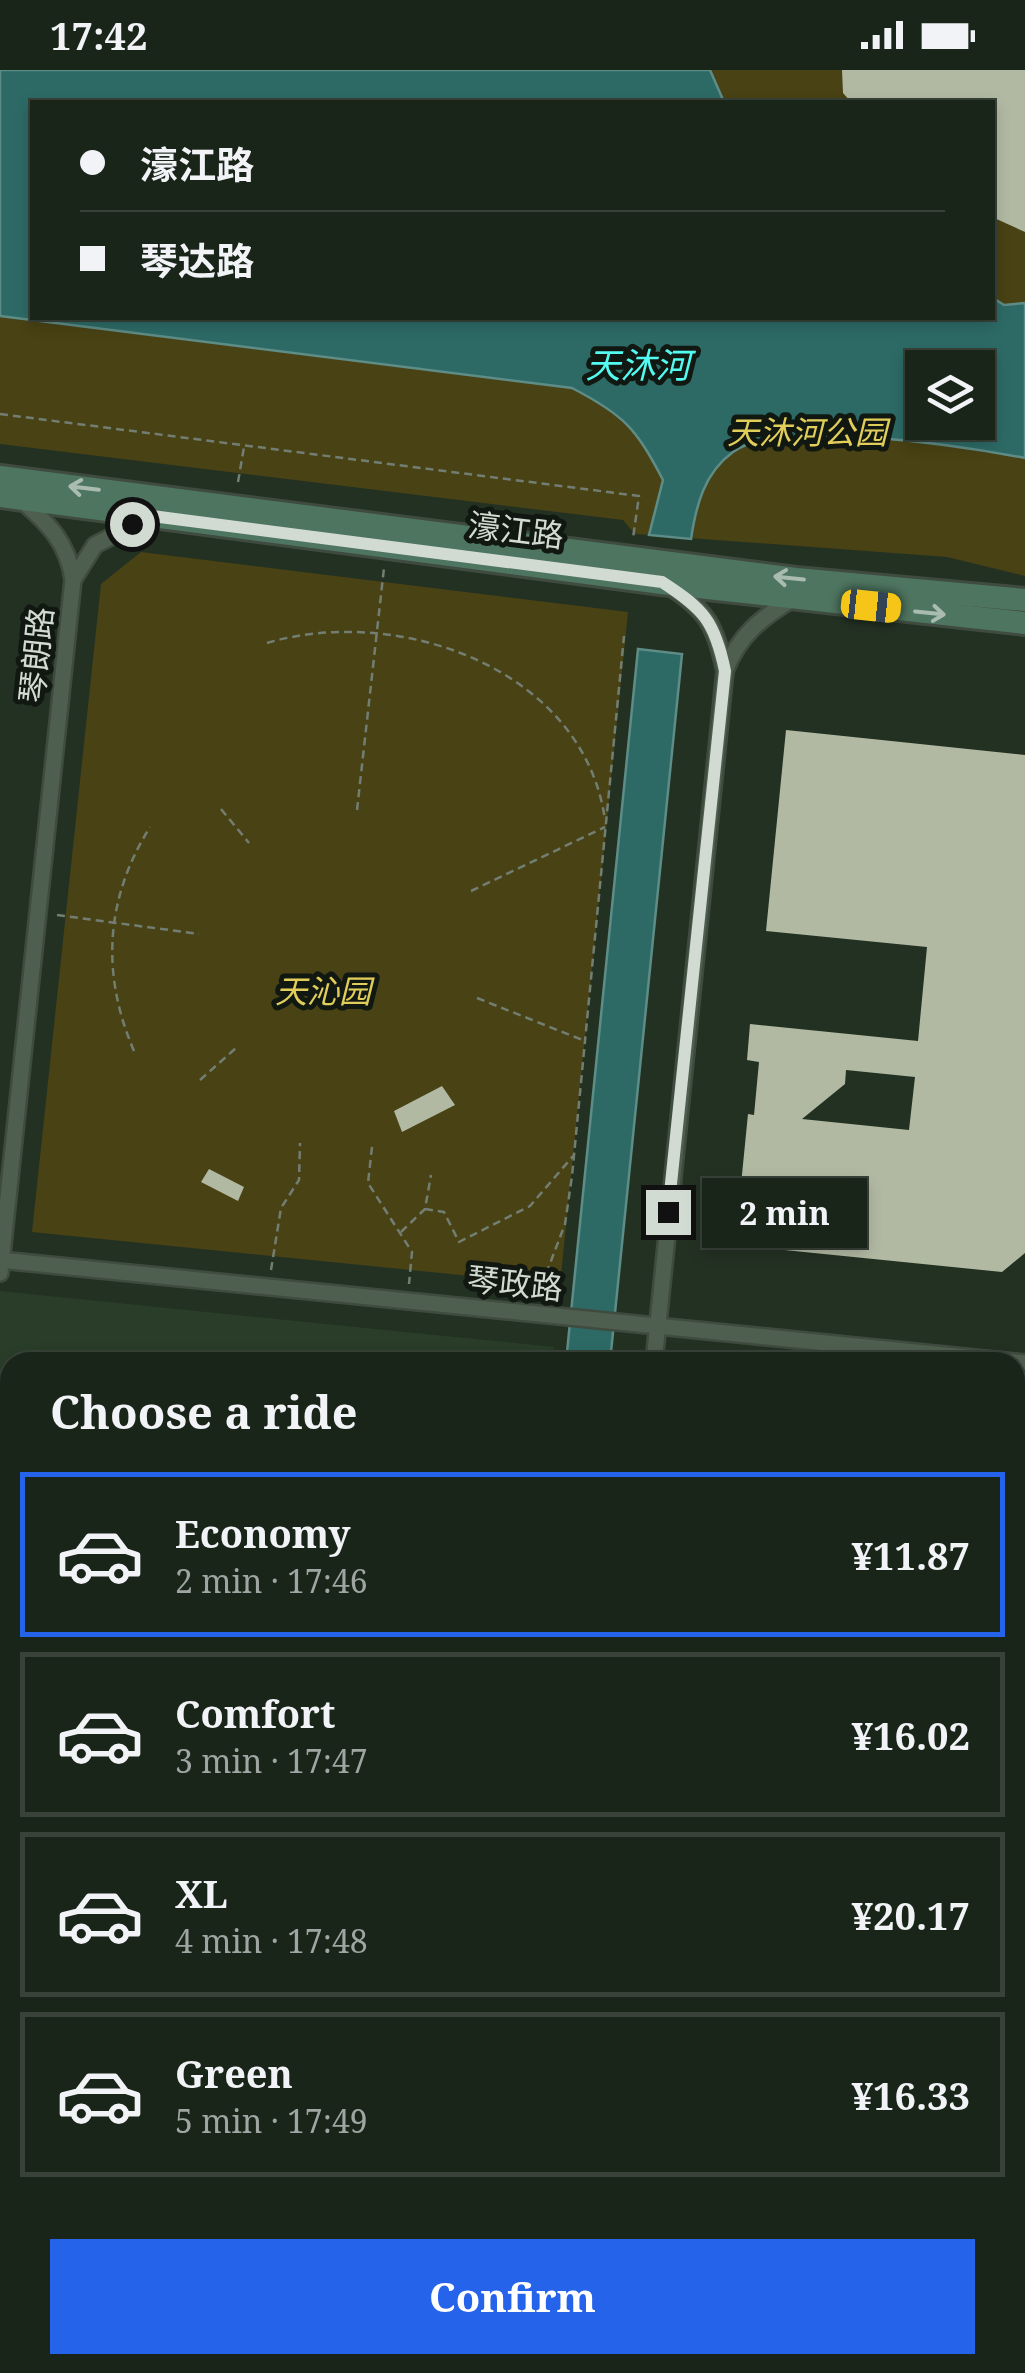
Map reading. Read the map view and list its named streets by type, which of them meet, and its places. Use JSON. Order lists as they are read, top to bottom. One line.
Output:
{"streets":{"main road":["濠江路"],"street":["琴朗路","琴政路"]},"crossings":[["琴朗路","琴政路"]],"water":["天沐河"],"parks":["天沐河公园","天沁园"],"page":{"status":"17:42","banner":["濠江路","琴达路"],"bubble":"2 min","heading":"Choose a ride","list":[{"name":"Economy","note":"2 min · 17:46","value":"¥11.87"},{"name":"Comfort","note":"3 min · 17:47","value":"¥16.02"},{"name":"XL","note":"4 min · 17:48","value":"¥20.17"},{"name":"Green","note":"5 min · 17:49","value":"¥16.33"}],"buttons":"Confirm"}}
